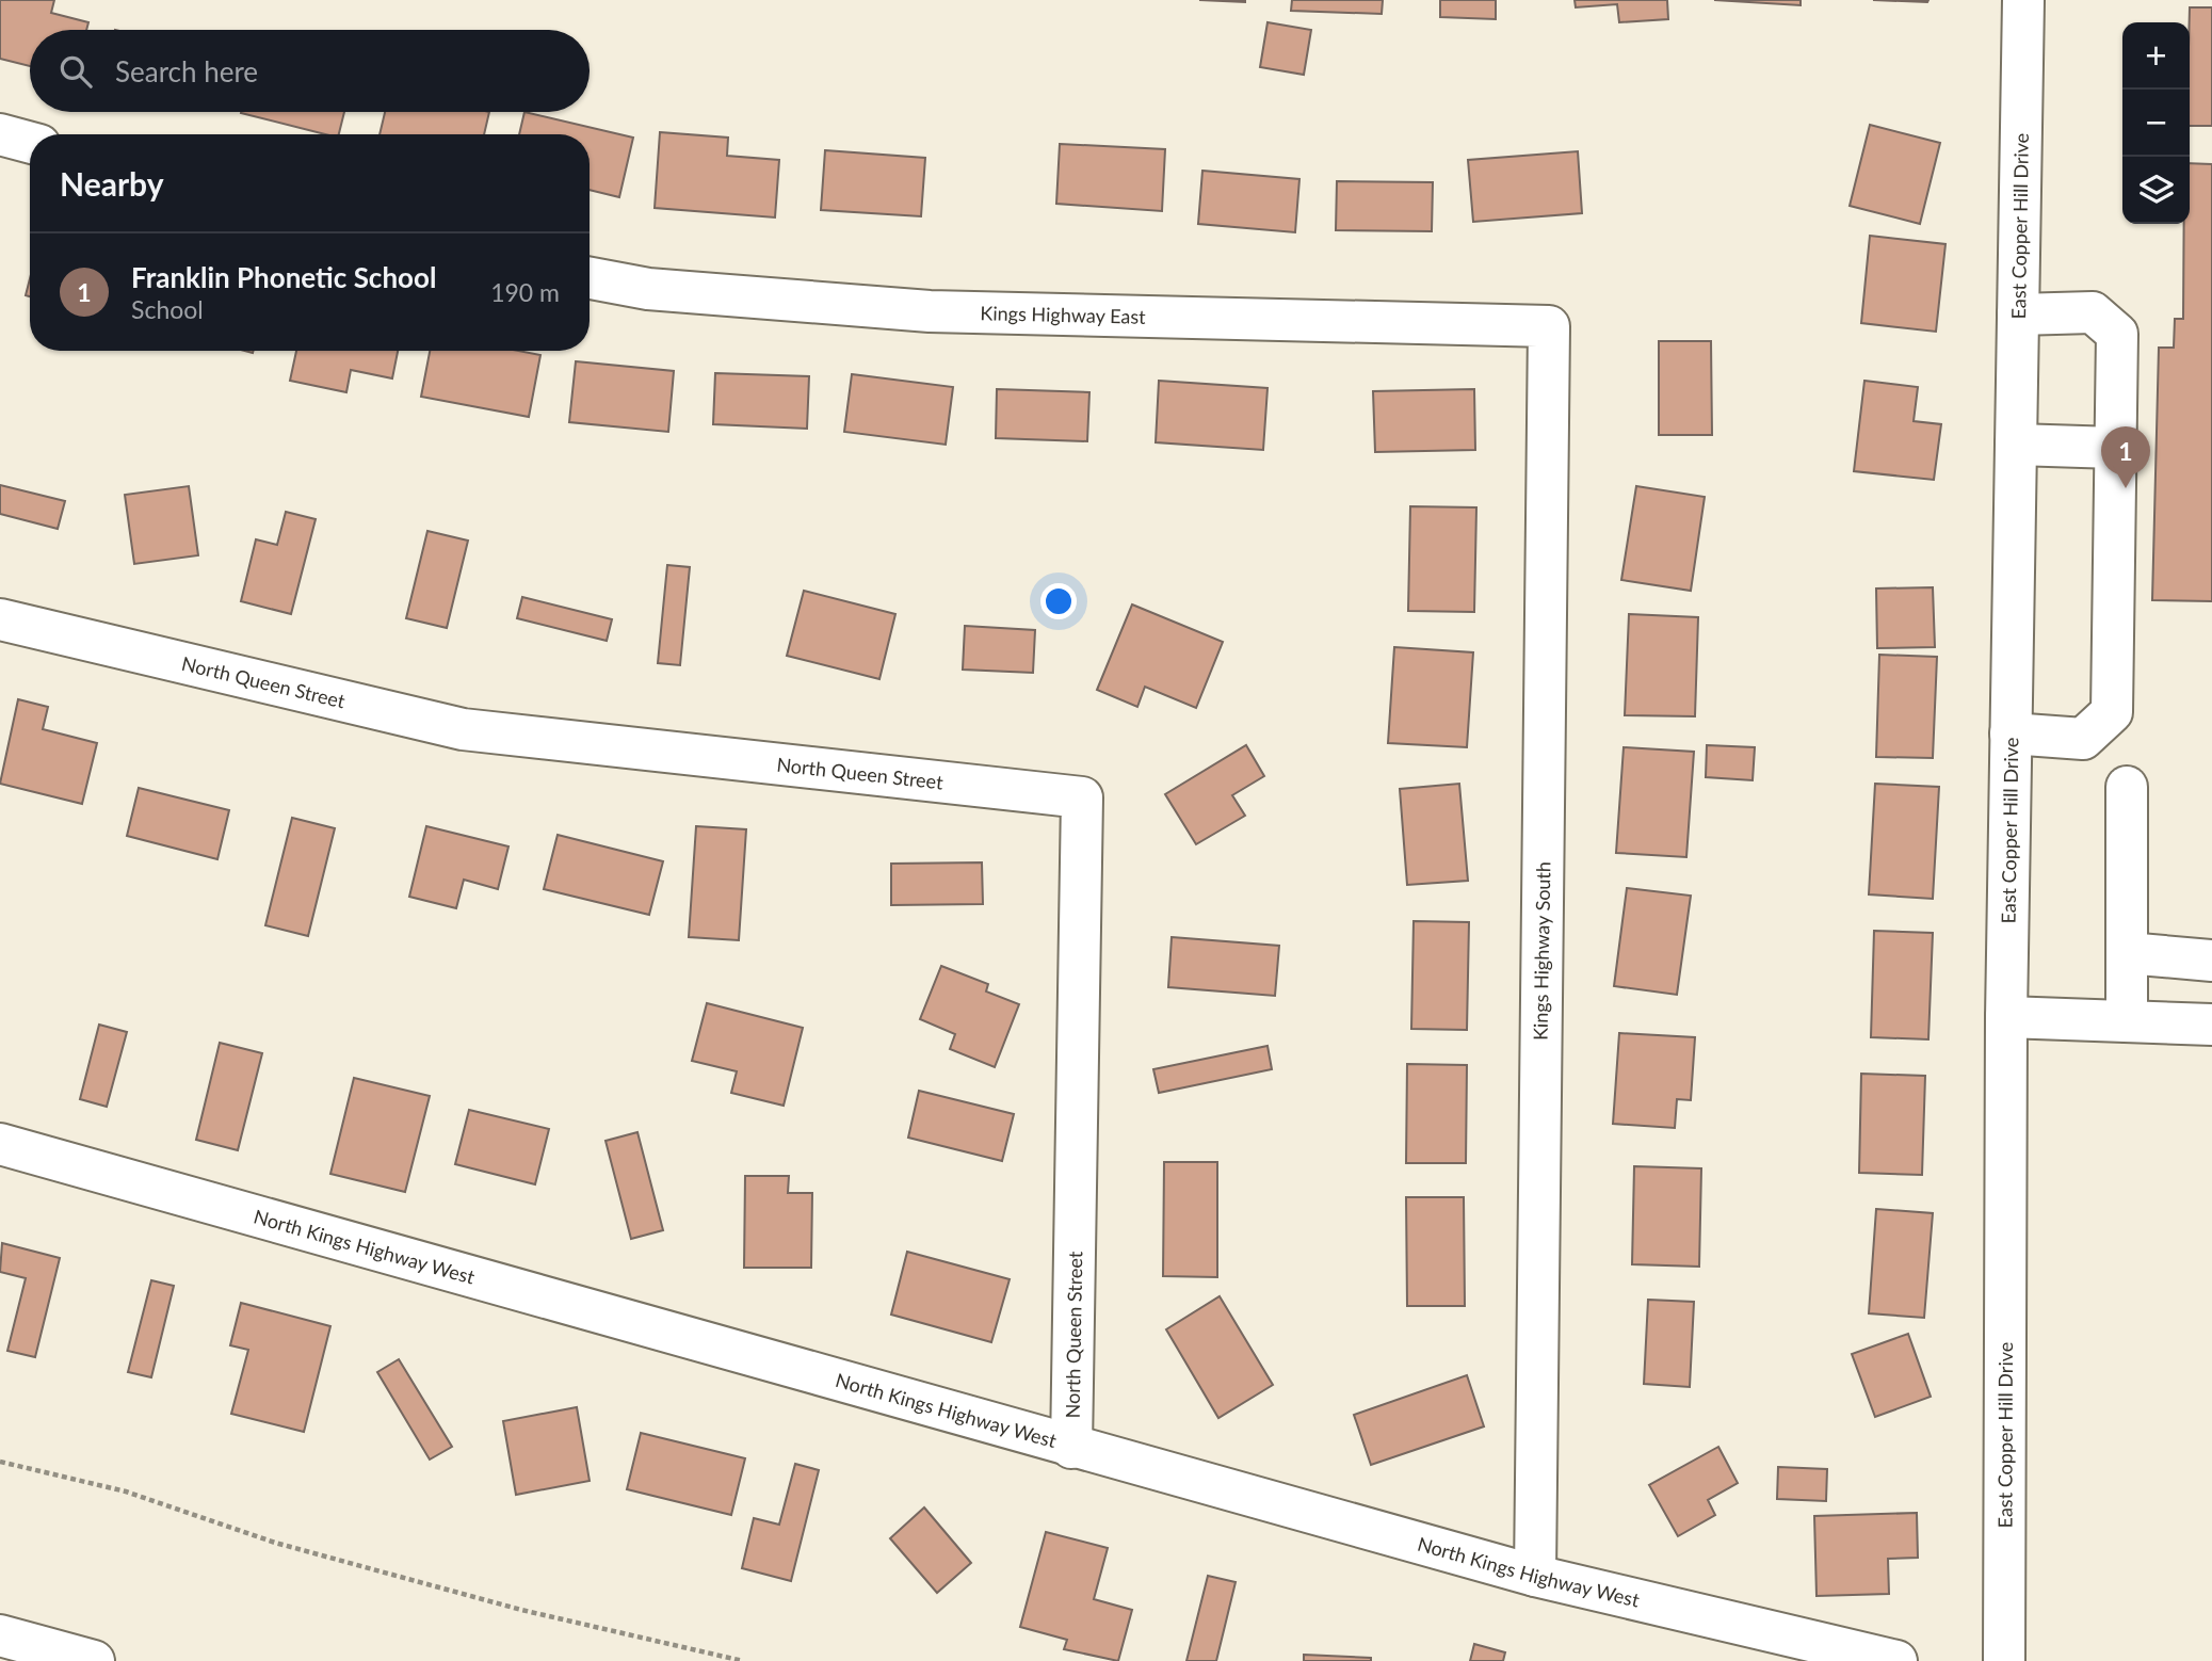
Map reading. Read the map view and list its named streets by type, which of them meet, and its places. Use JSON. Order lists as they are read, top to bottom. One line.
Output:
{"streets":{"street":["East Copper Hill Drive","Kings Highway East","North Queen Street","Kings Highway South","North Kings Highway West"]},"crossings":[["Kings Highway East","Kings Highway South"],["North Queen Street","North Kings Highway West"],["Kings Highway South","North Kings Highway West"]],"page":{"map_buttons":["+","−"],"search":"Search here","heading":"Nearby","list":[{"mark":"1","name":"Franklin Phonetic School","note":"School","value":"190 m"}],"pins":"1"}}
